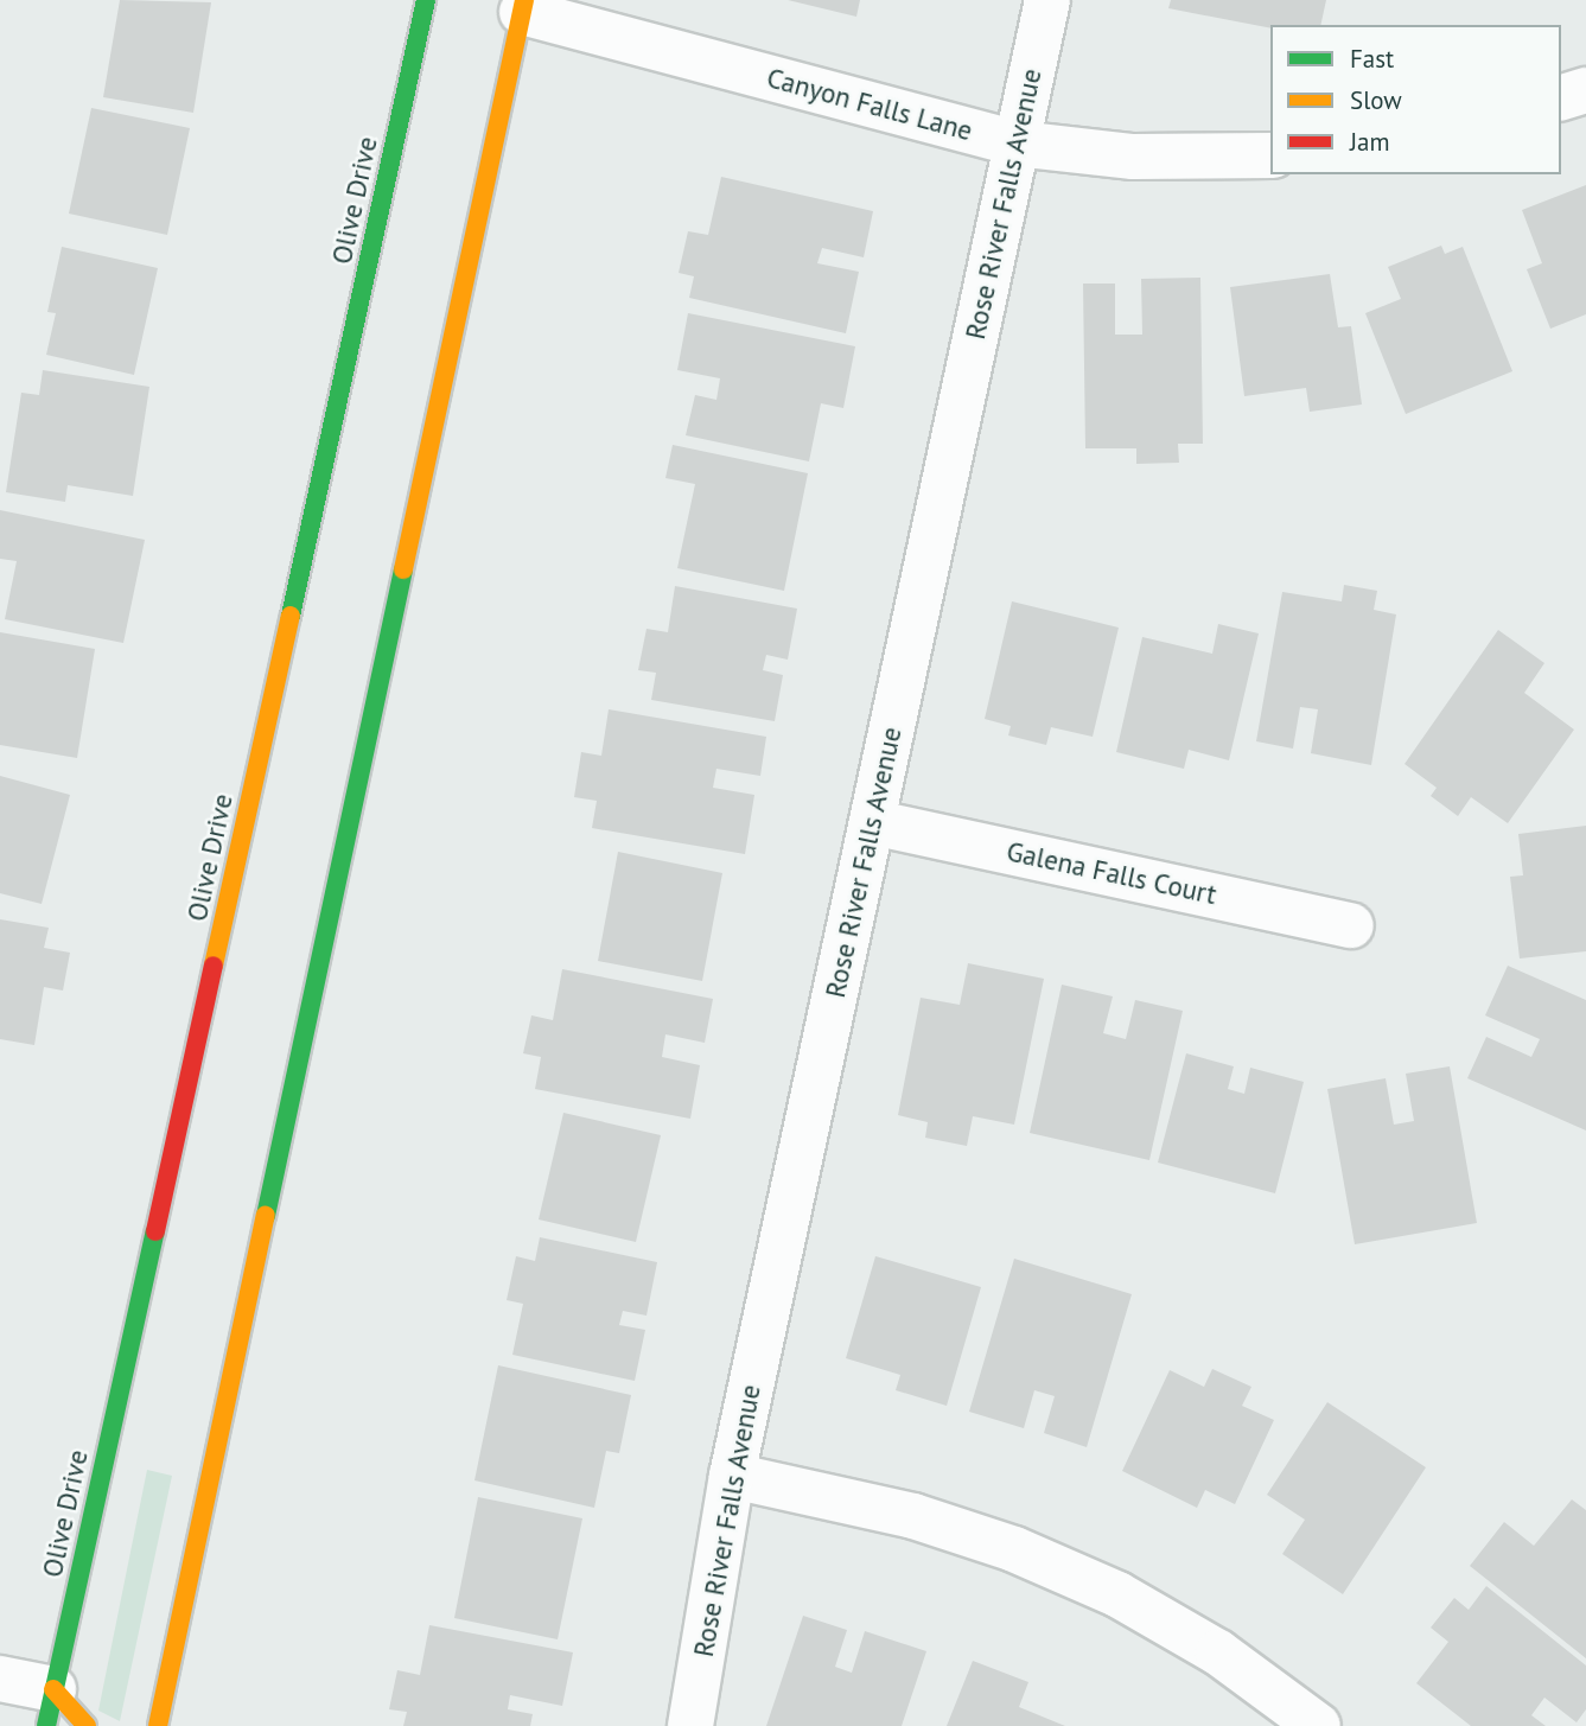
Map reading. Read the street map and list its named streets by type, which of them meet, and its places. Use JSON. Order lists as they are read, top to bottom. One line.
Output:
{"streets":{"main road":["Olive Drive"],"street":["Canyon Falls Lane","Rose River Falls Avenue","Galena Falls Court"]},"crossings":[["Canyon Falls Lane","Rose River Falls Avenue"],["Rose River Falls Avenue","Galena Falls Court"]],"legend":["Fast","Slow","Jam"]}
